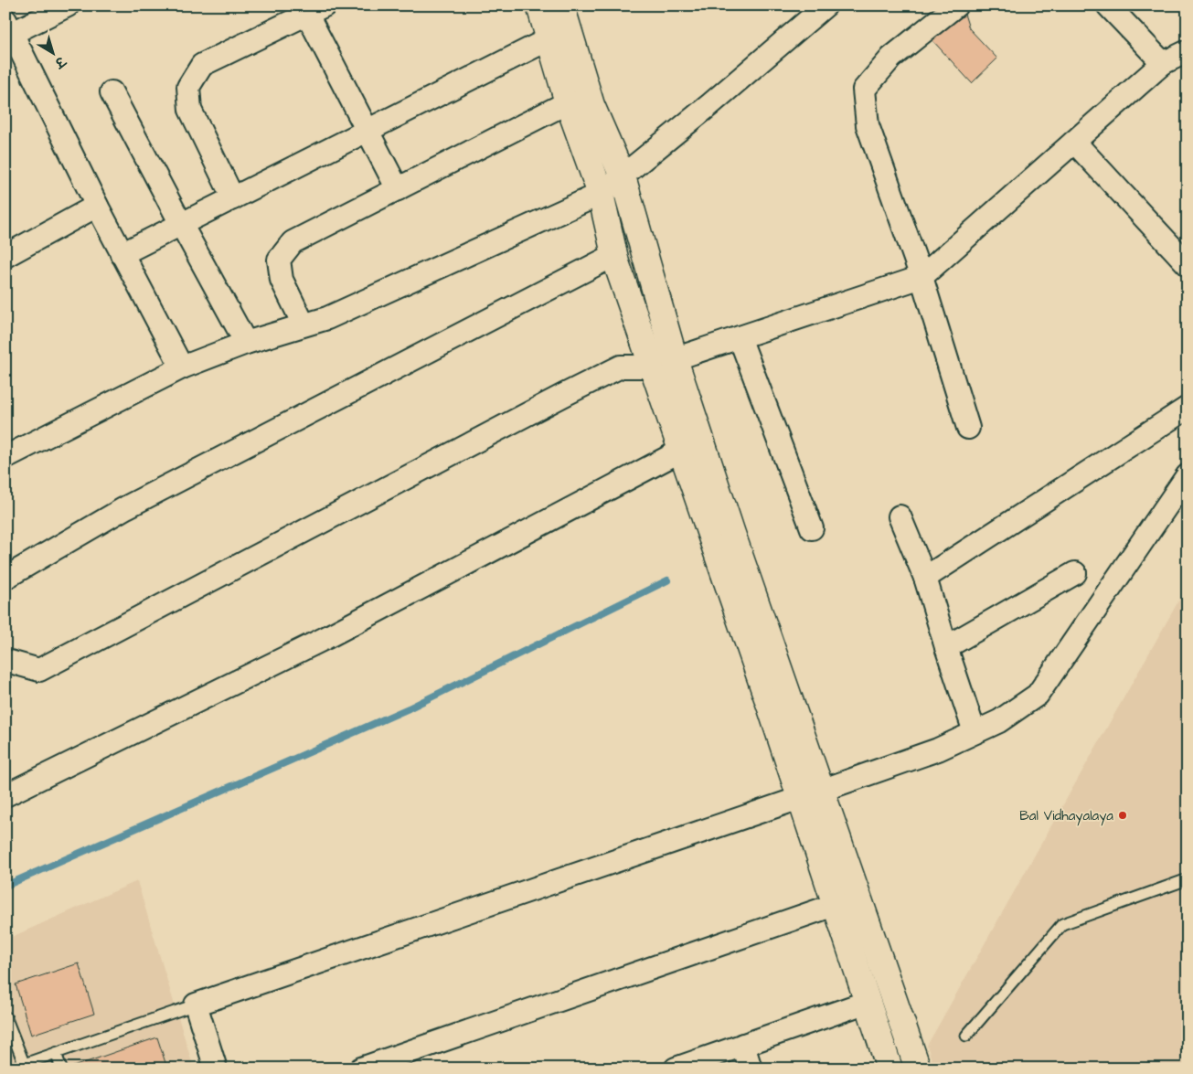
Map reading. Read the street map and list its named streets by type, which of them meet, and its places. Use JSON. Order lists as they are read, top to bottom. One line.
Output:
{"places":["Bal Vidhayalaya"],"north":"bottom right"}
